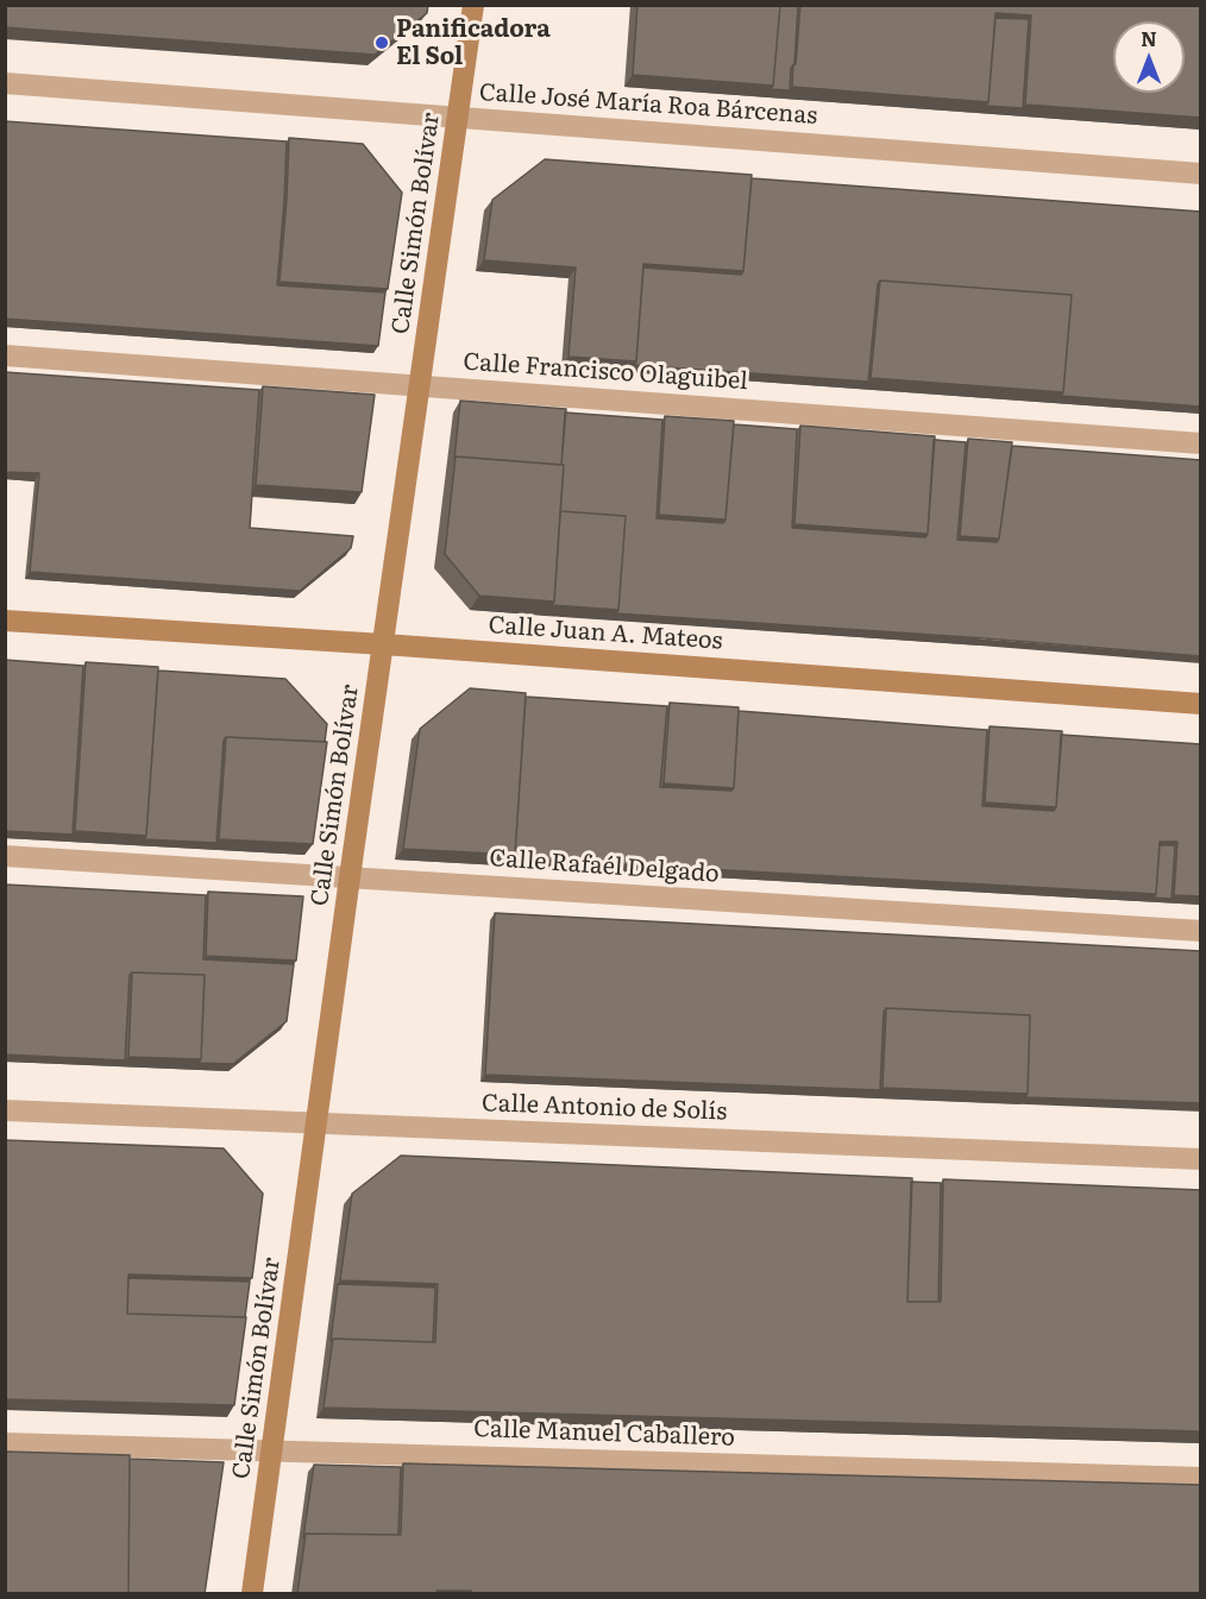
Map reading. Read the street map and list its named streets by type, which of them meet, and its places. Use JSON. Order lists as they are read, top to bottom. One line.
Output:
{"streets":{"street":["Calle José María Roa Bárcenas","Calle Simón Bolívar","Calle Francisco Olaguibel","Calle Juan A. Mateos","Calle Rafaél Delgado","Calle Antonio de Solís","Calle Manuel Caballero"]},"crossings":[["Calle José María Roa Bárcenas","Calle Simón Bolívar"],["Calle Simón Bolívar","Calle Francisco Olaguibel"],["Calle Simón Bolívar","Calle Juan A. Mateos"],["Calle Simón Bolívar","Calle Rafaél Delgado"],["Calle Simón Bolívar","Calle Antonio de Solís"],["Calle Simón Bolívar","Calle Manuel Caballero"]],"places":["Panificadora El Sol"],"north":"top"}
